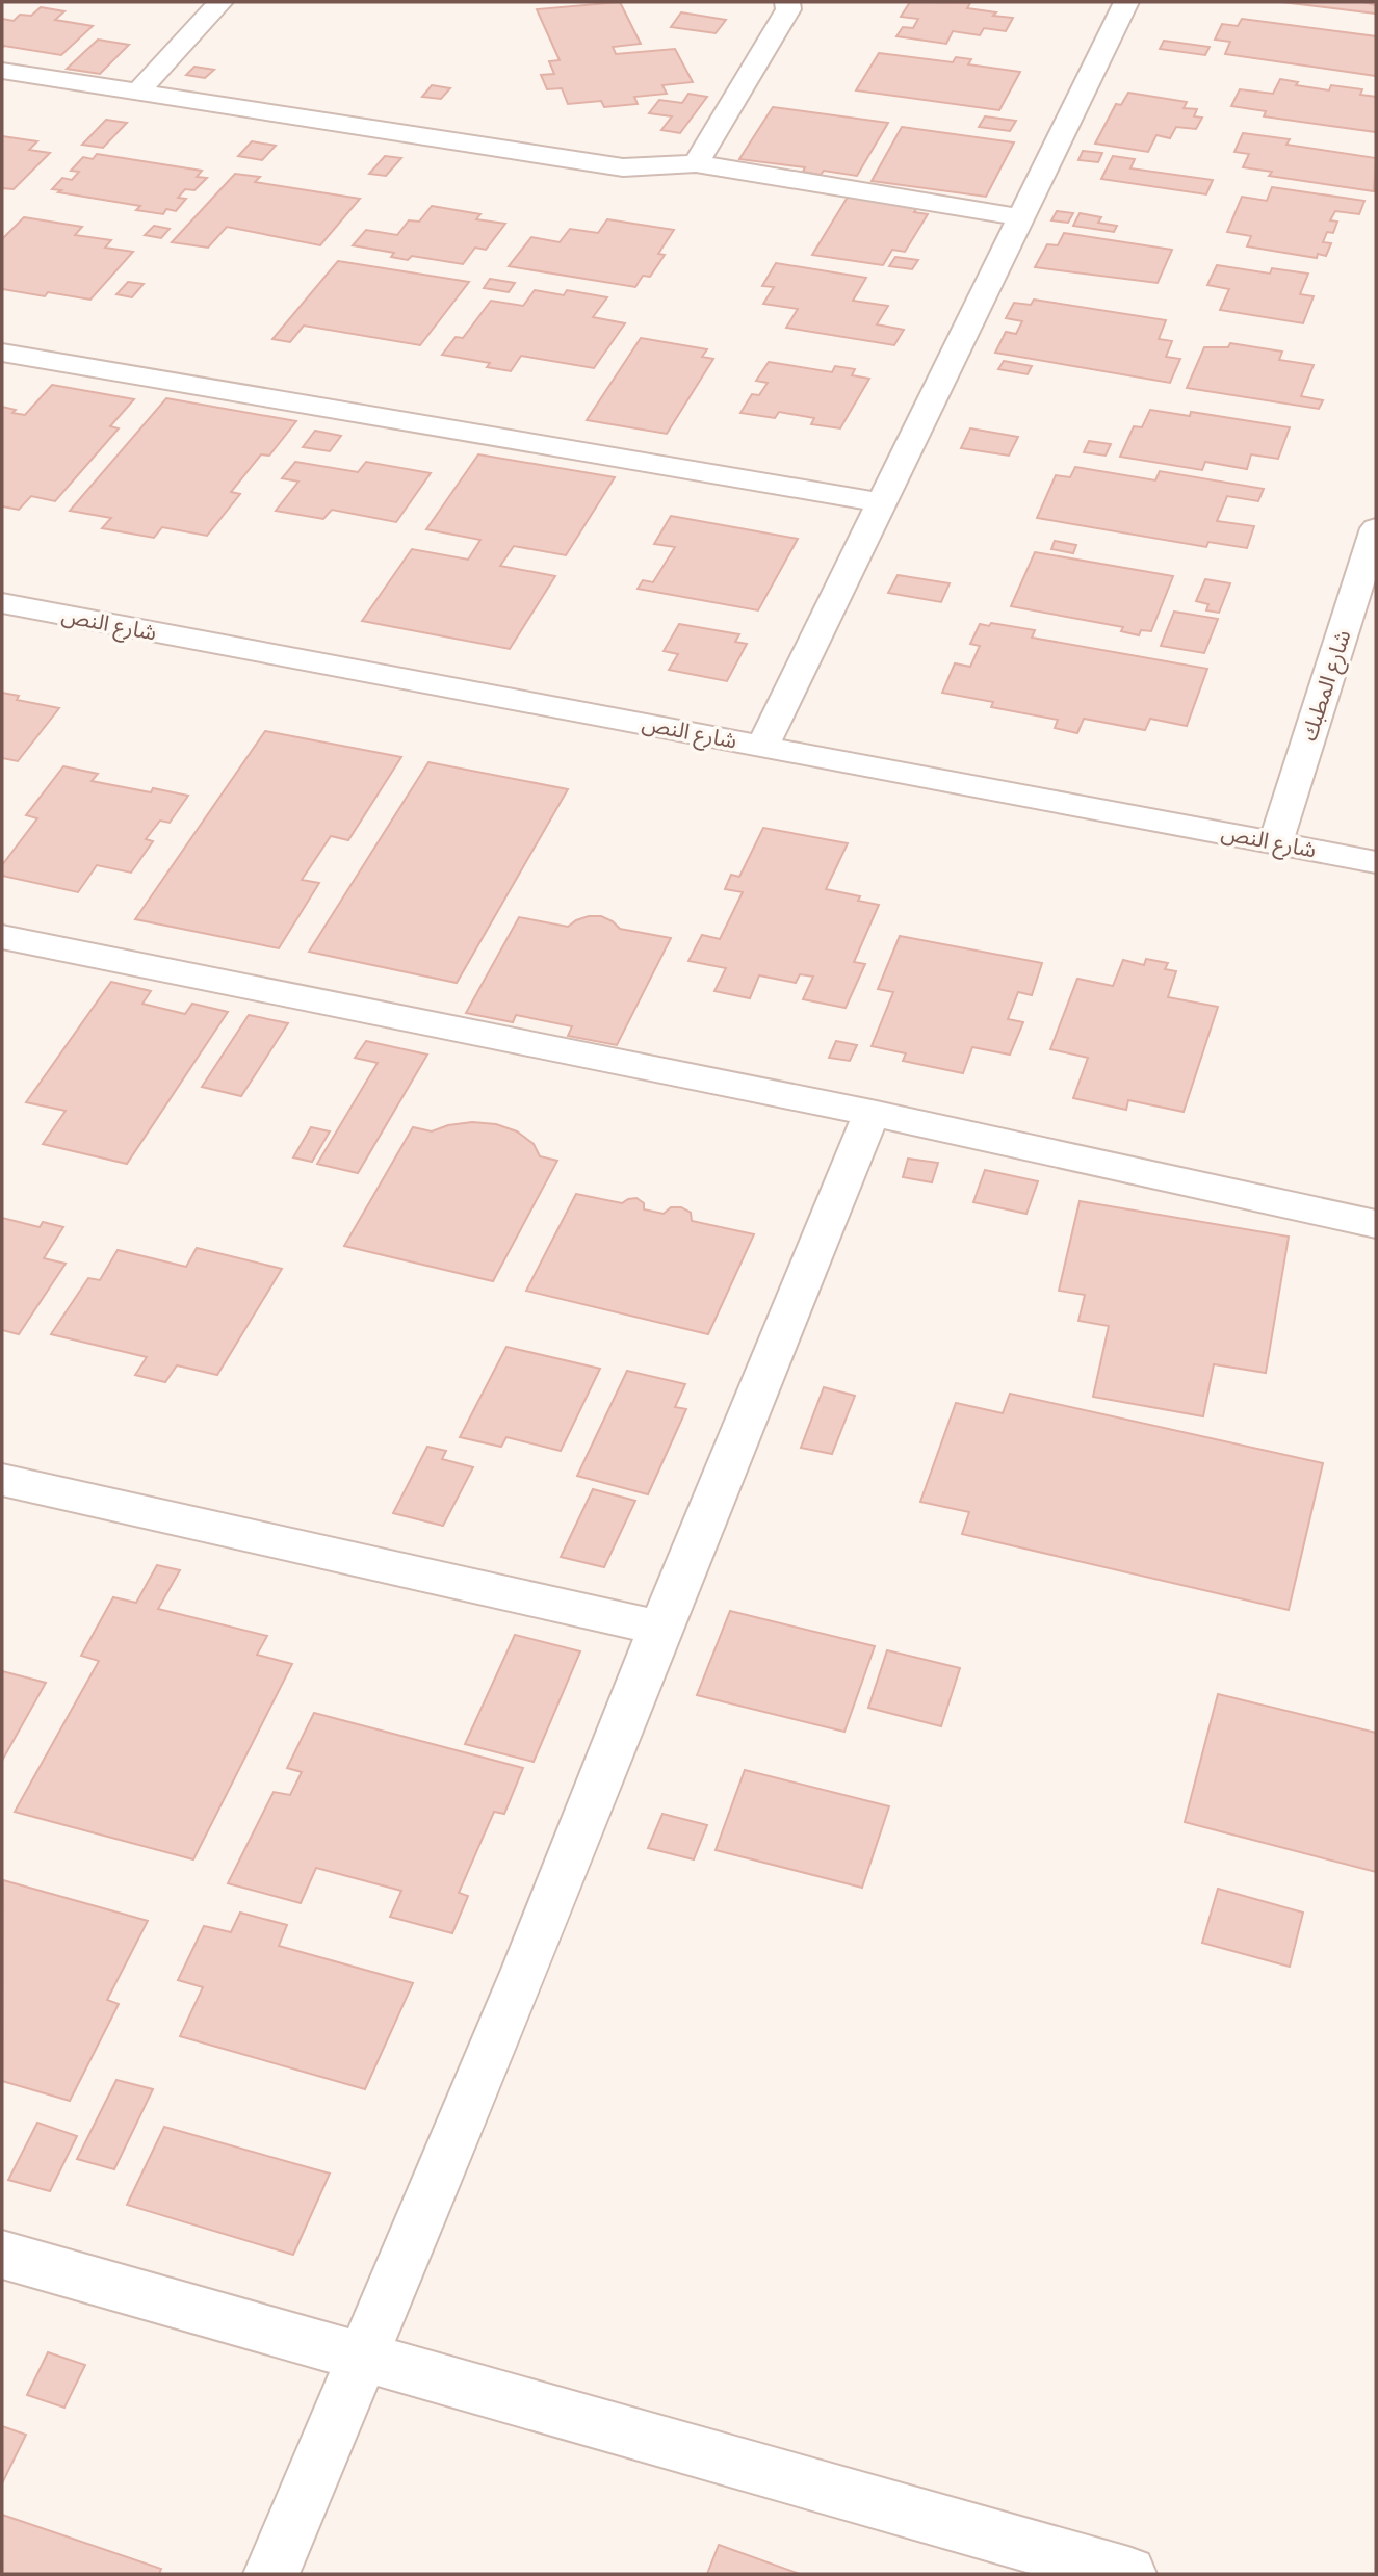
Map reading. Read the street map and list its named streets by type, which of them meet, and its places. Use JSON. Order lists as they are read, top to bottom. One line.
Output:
{"streets":{"street":["شارع النص","شارع المطبك"]},"crossings":[["شارع النص","شارع المطبك"]]}
